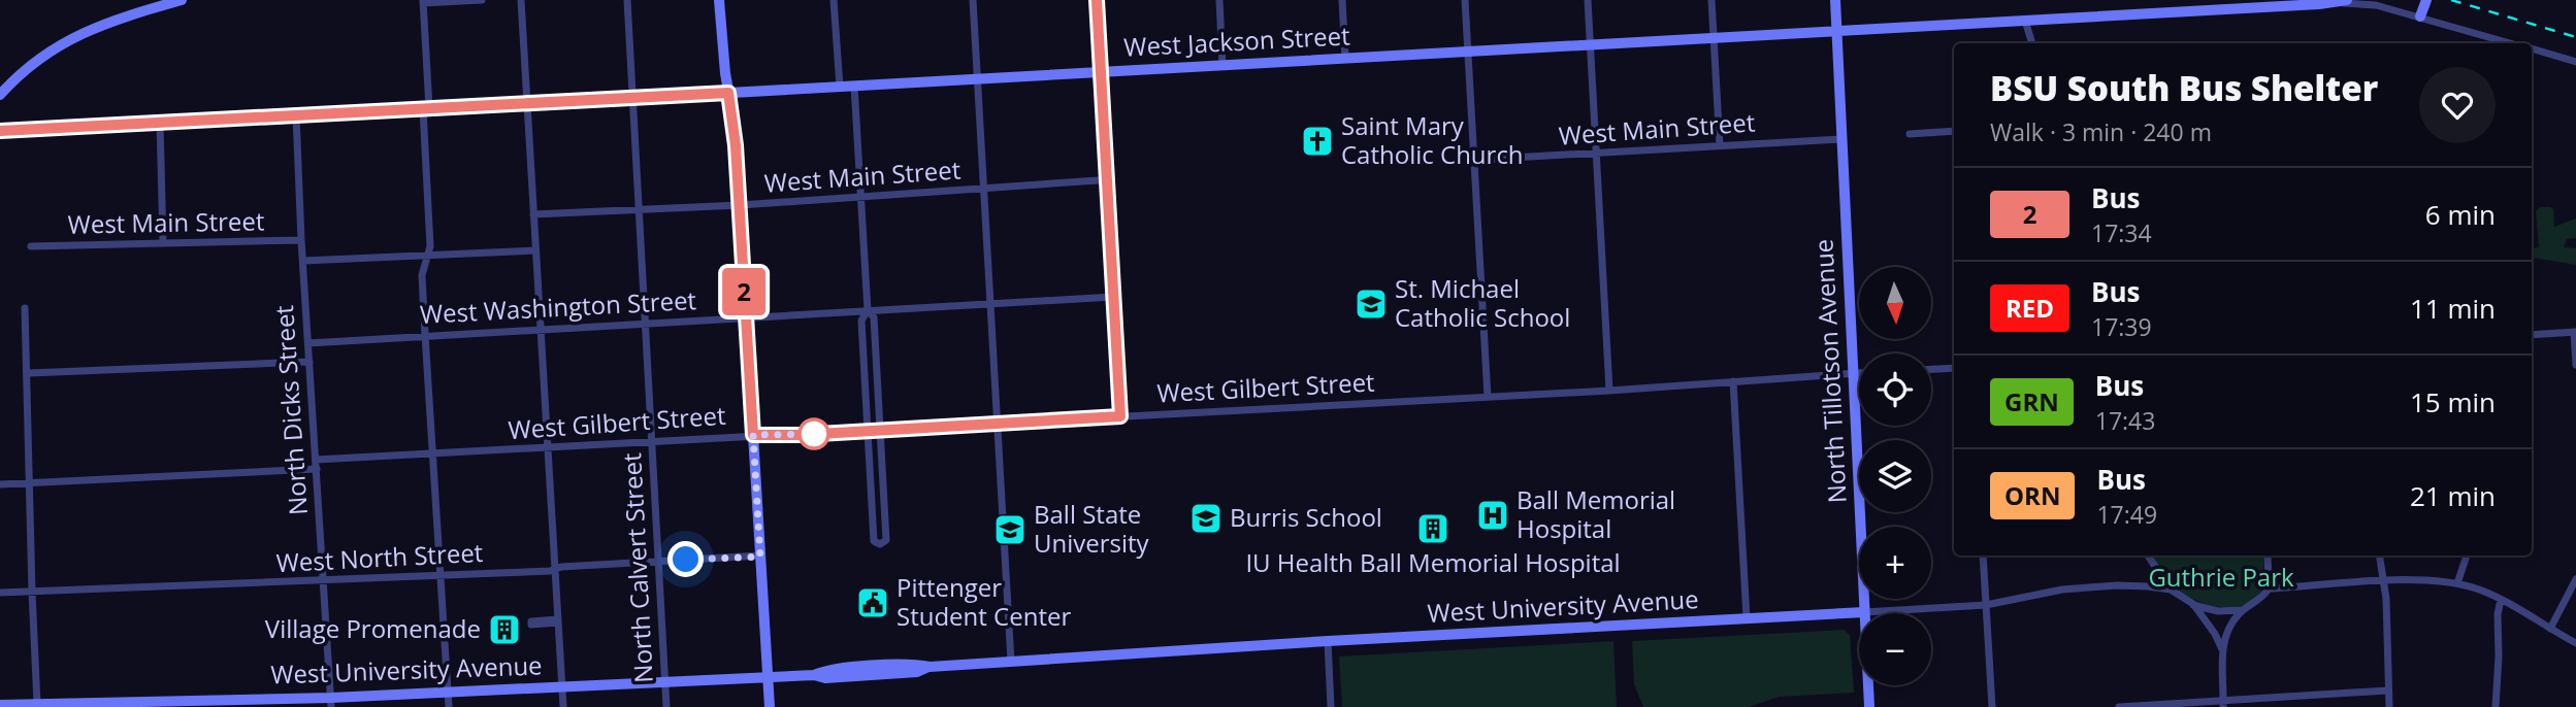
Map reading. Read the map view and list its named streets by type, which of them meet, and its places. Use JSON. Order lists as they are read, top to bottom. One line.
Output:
{"streets":{"main road":["West Jackson Street","North Tillotson Avenue","West University Avenue"],"street":["West Main Street","West Washington Street","West Gilbert Street","North Dicks Street","West North Street","North Calvert Street"]},"crossings":[["West Jackson Street","North Tillotson Avenue"],["West Jackson Street","North Dicks Street"],["West Jackson Street","North Calvert Street"],["West Main Street","North Tillotson Avenue"],["West Main Street","North Dicks Street"],["West Main Street","North Calvert Street"],["West Washington Street","North Dicks Street"],["West Washington Street","North Calvert Street"],["North Tillotson Avenue","West Gilbert Street"],["North Tillotson Avenue","West University Avenue"],["West Gilbert Street","North Dicks Street"],["West Gilbert Street","North Calvert Street"],["North Dicks Street","West North Street"],["North Dicks Street","West University Avenue"],["West North Street","North Calvert Street"],["North Calvert Street","West University Avenue"]],"parks":["Guthrie Park"],"places":{"church":["Saint Mary Catholic Church"],"school or university":["St. Michael Catholic School","Burris School","Ball State University"],"hospital":["Ball Memorial Hospital"],"building":["IU Health Ball Memorial Hospital","Village Promenade"],"public building":["Pittenger Student Center"]},"lines":["bus line 2"],"north":"bottom","page":{"on_map":"2","heading":["BSU South Bus Shelter","Walk · 3 min · 240 m"],"list":[{"mark":"2","name":"Bus","note":"17:34","value":"6 min"},{"mark":"RED","name":"Bus","note":"17:39","value":"11 min"},{"mark":"GRN","name":"Bus","note":"17:43","value":"15 min"},{"mark":"ORN","name":"Bus","note":"17:49","value":"21 min"}],"map_buttons":["+","−"]}}
